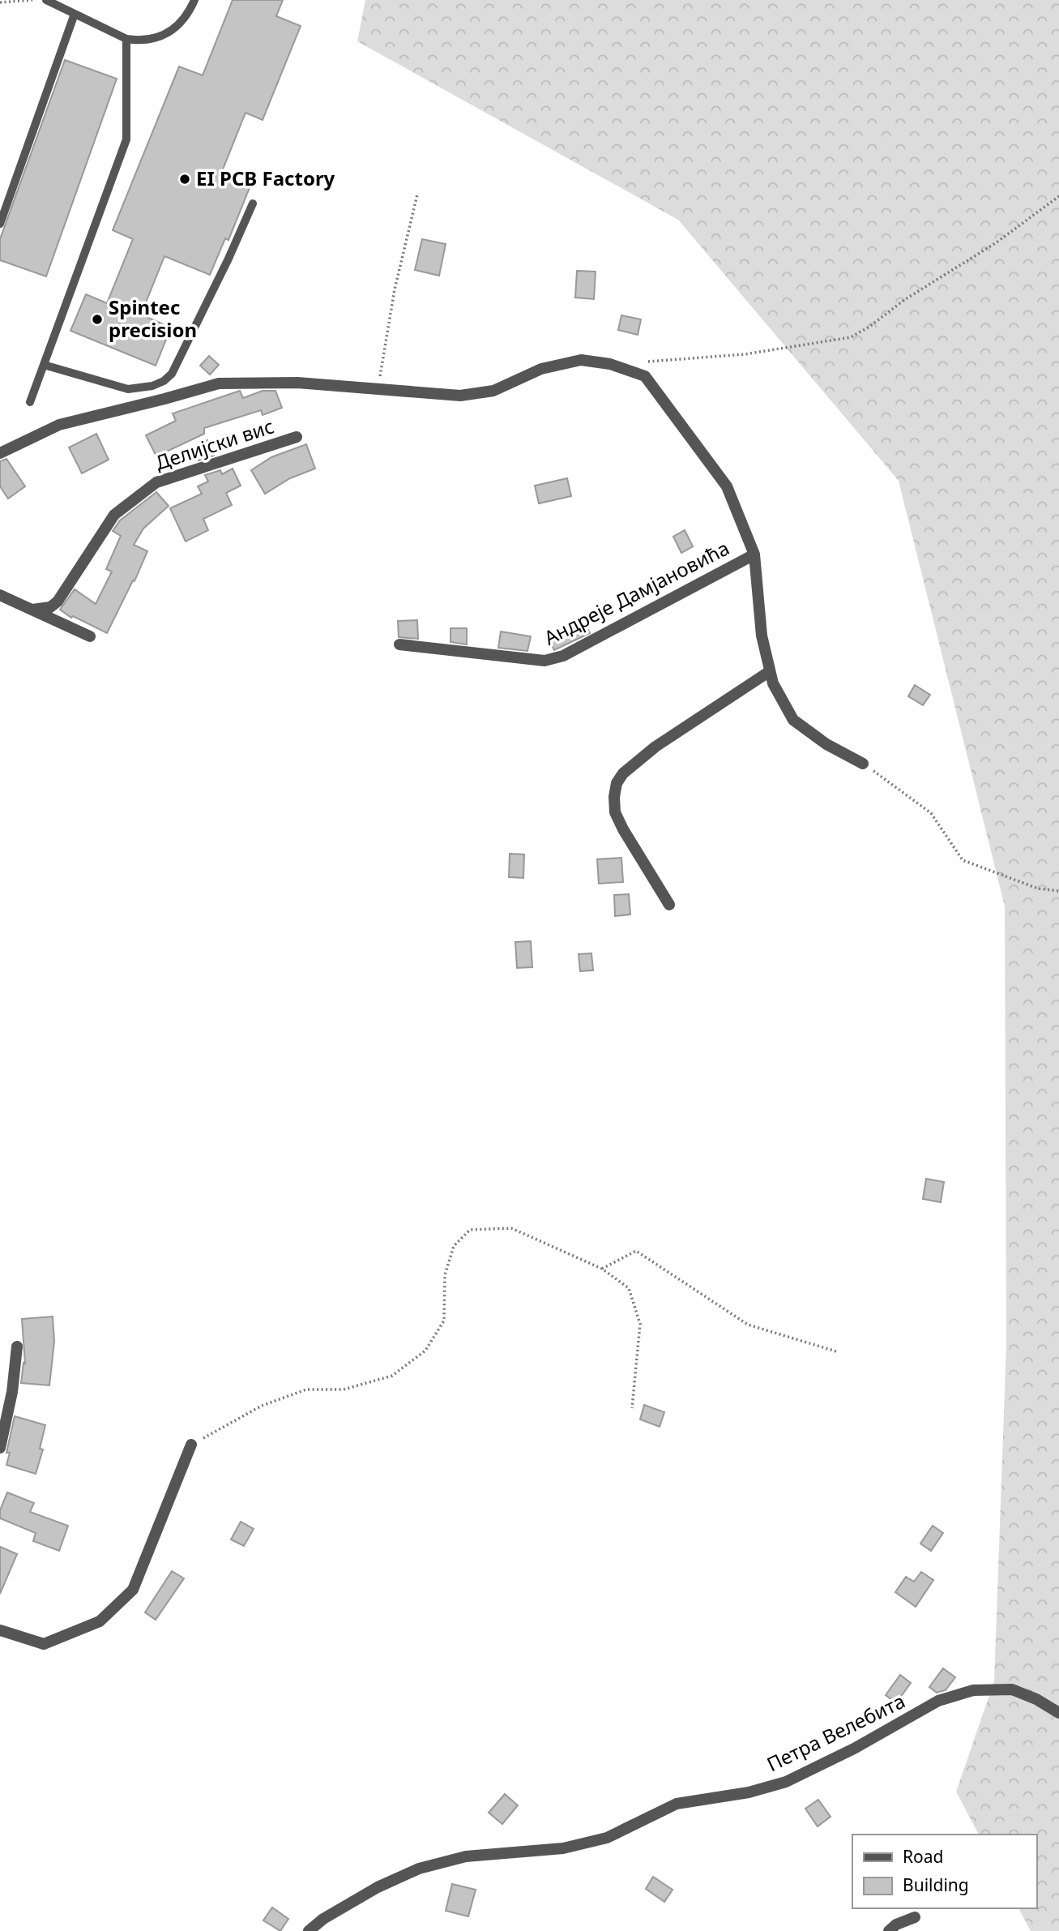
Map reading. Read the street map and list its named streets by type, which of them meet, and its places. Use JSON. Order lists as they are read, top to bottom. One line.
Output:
{"streets":{"street":["Делијски вис","Андреје Дамјановића","Петра Велебита"]},"places":["EI PCB Factory","Spintec precision"],"legend":["Road","Building"]}
